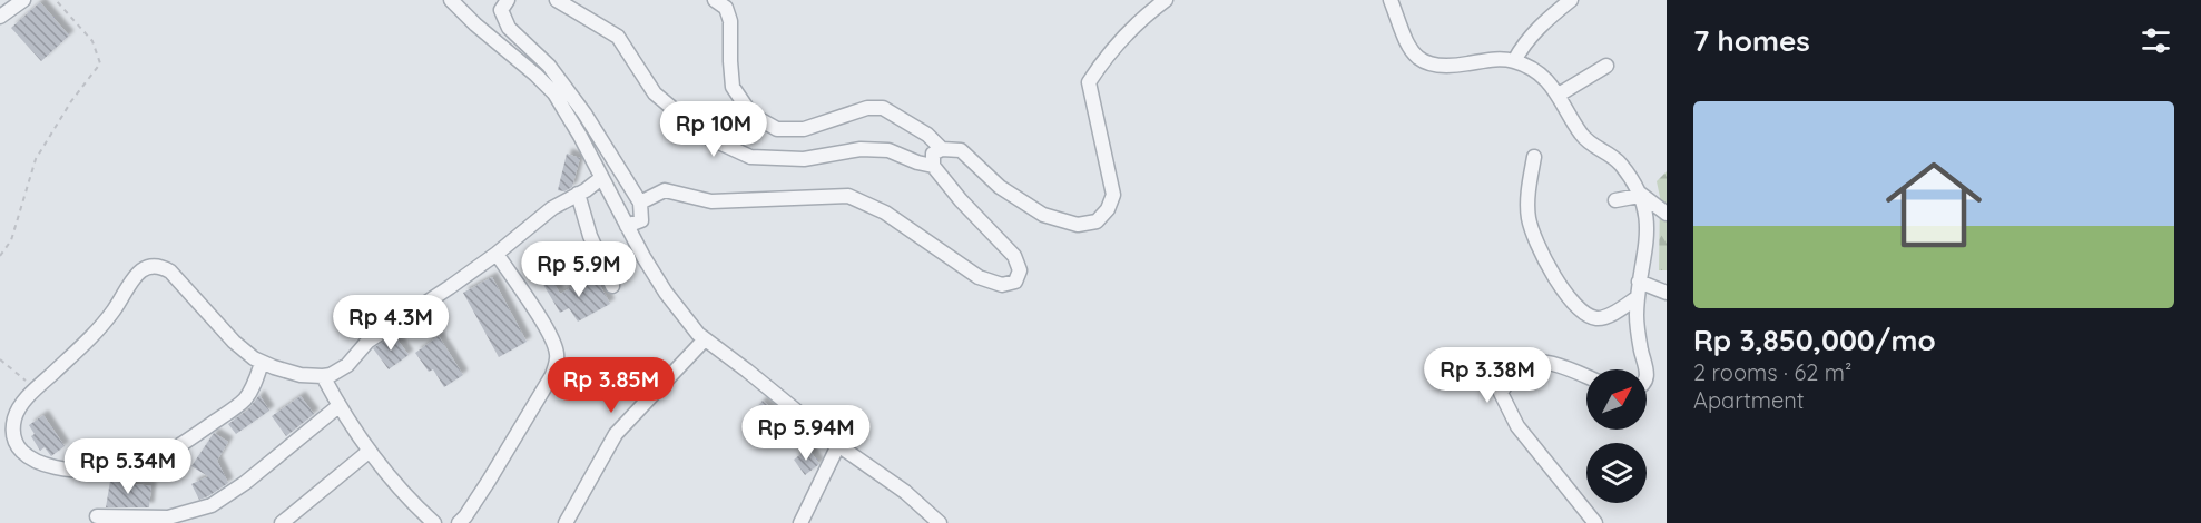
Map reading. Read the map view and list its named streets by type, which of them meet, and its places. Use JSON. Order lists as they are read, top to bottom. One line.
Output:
{"north":"top right","page":{"heading":"7 homes","list":[{"name":"Rp 3,850,000/mo","note":"2 rooms · 62 m² · Apartment"}],"price":["Rp 10M","Rp 5.9M","Rp 4.3M","Rp 3.38M","Rp 3.85M","Rp 5.94M","Rp 5.34M"]}}
